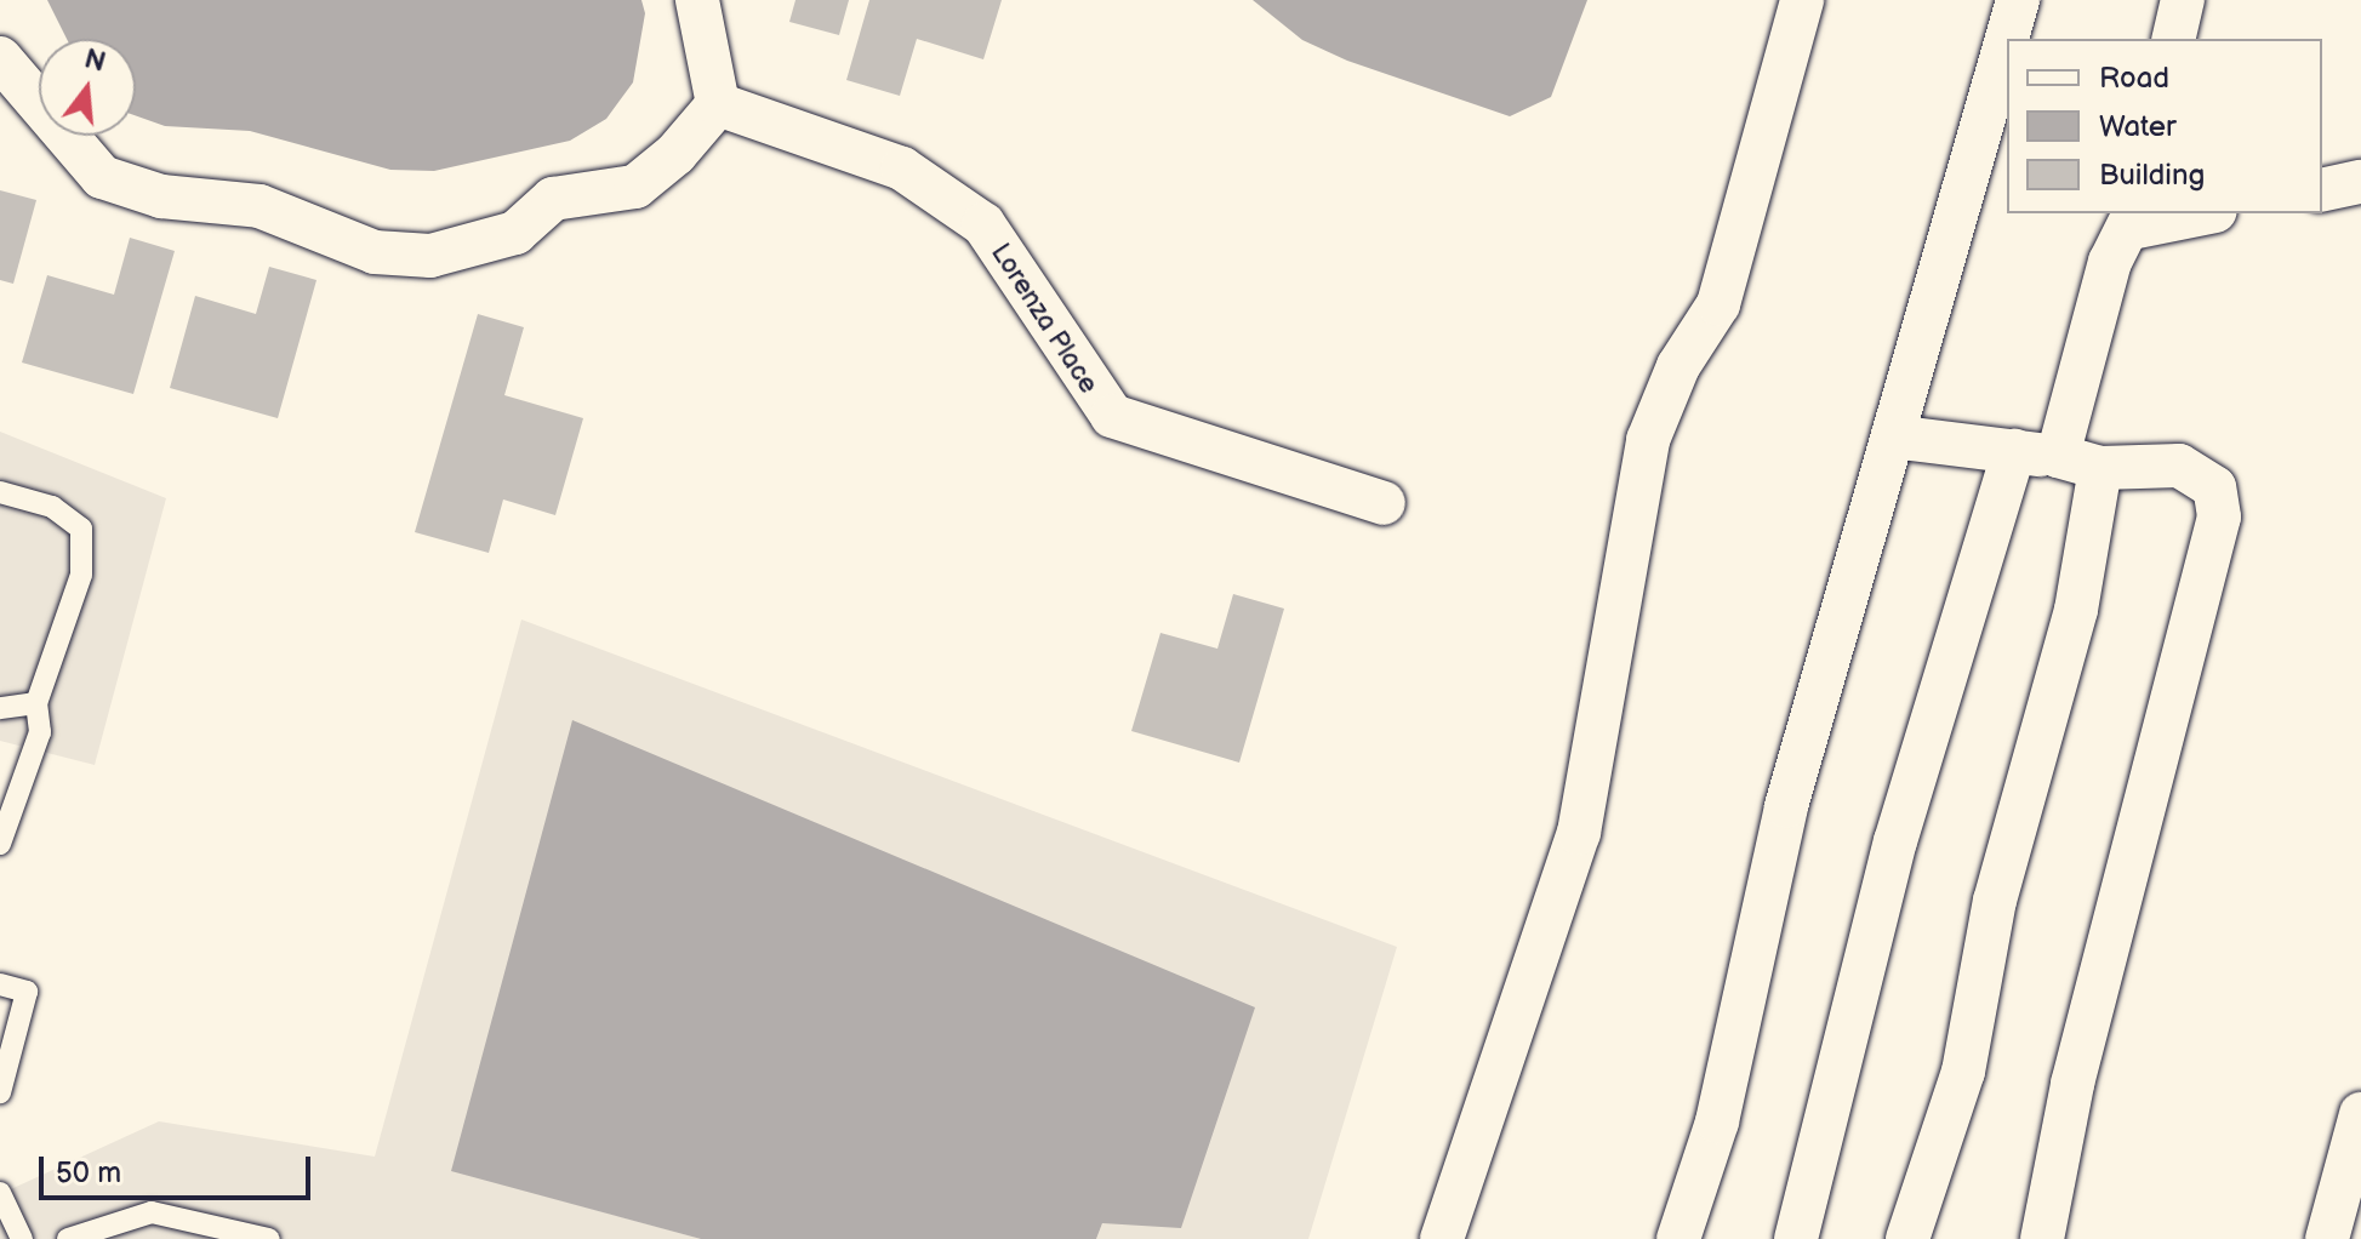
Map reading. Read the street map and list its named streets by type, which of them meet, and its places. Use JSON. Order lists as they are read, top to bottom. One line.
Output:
{"streets":{"street":["Lorenza Place"]},"legend":["Road","Water","Building"],"scale_bar":"50 m","north":"top"}
